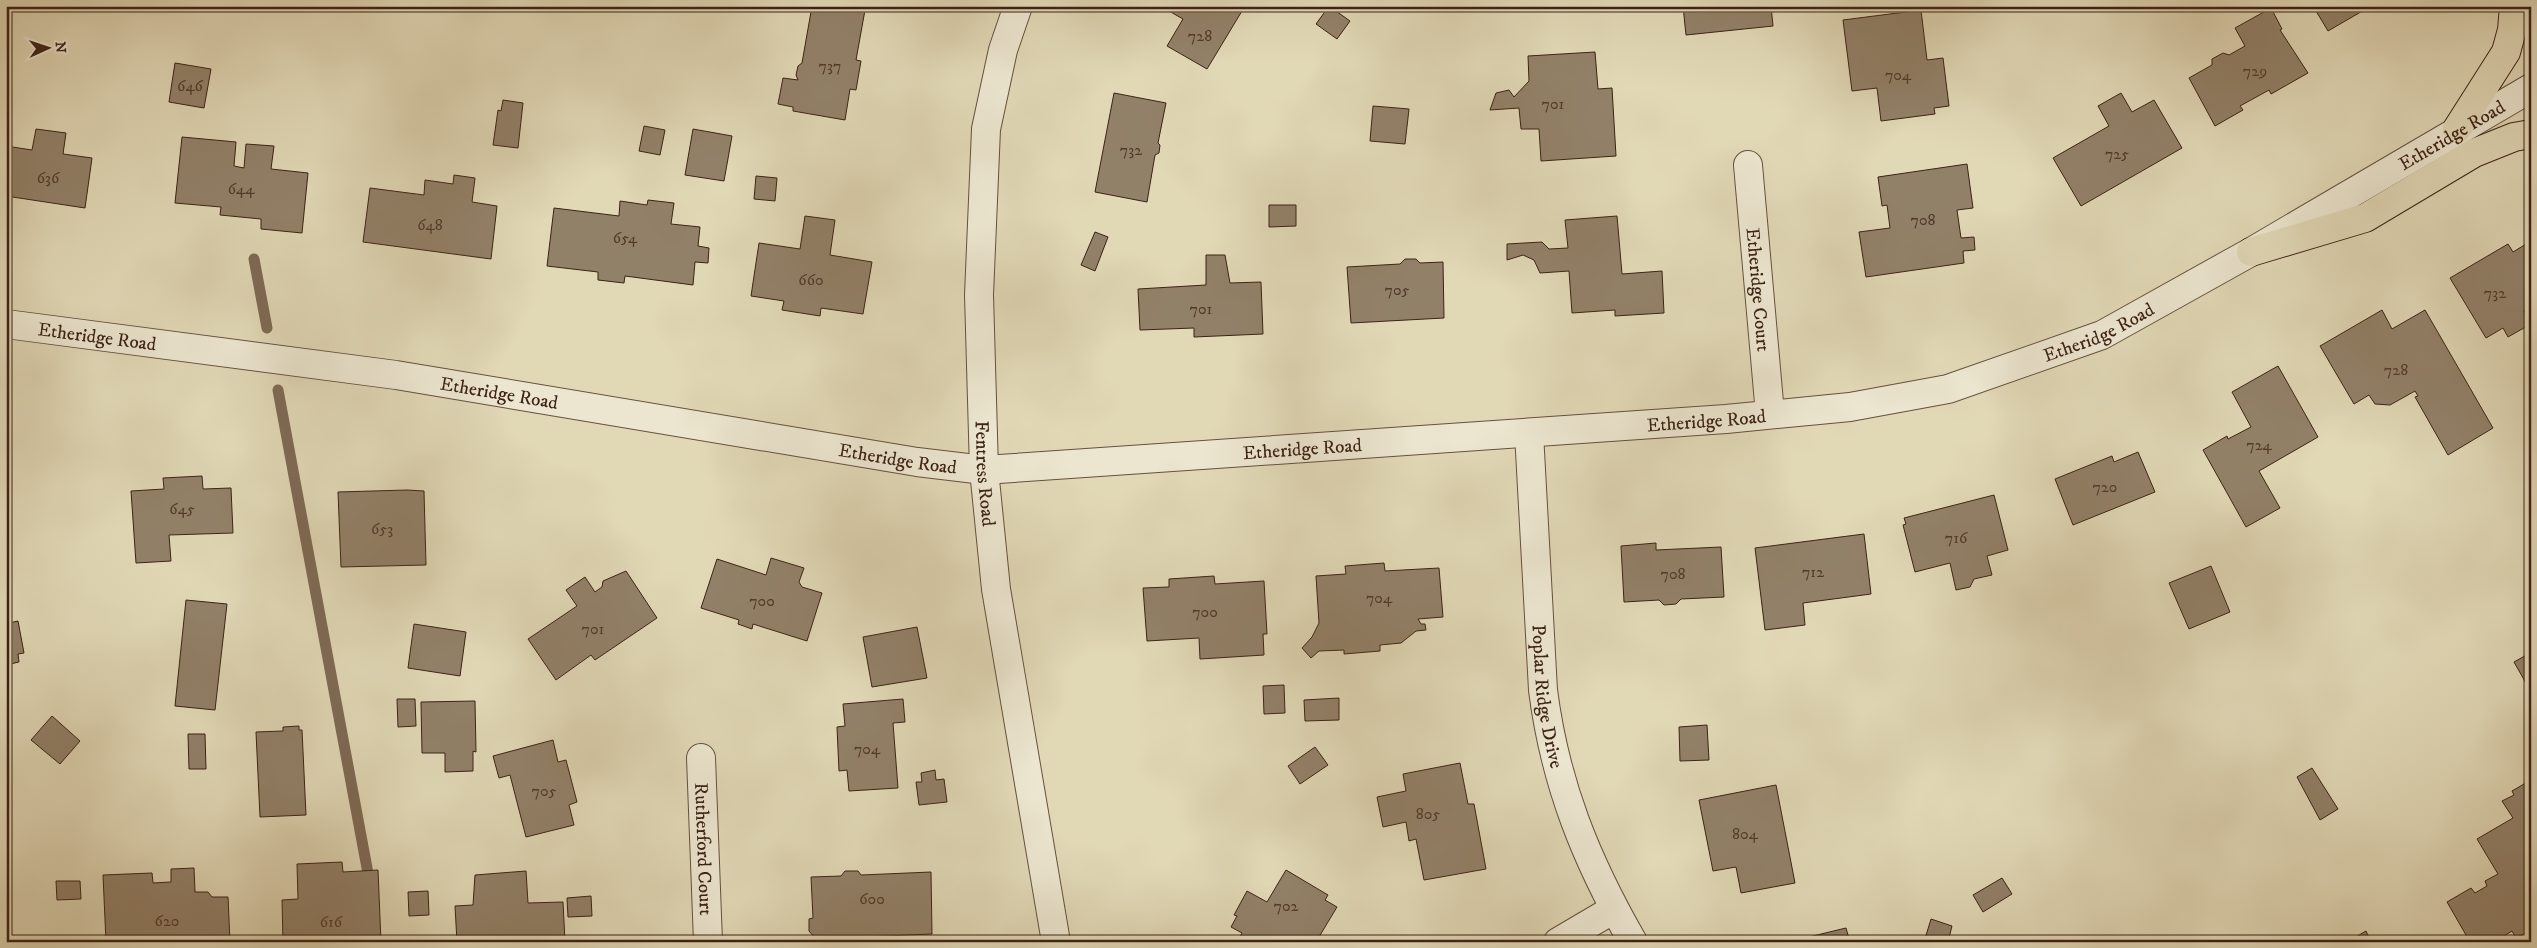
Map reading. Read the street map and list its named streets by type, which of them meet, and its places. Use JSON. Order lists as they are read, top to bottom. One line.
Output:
{"streets":{"street":["Etheridge Road","Etheridge Court","Fentress Road","Poplar Ridge Drive","Rutherford Court"]},"crossings":[["Etheridge Road","Etheridge Court"],["Etheridge Road","Fentress Road"],["Etheridge Road","Poplar Ridge Drive"]],"house_numbers":["728","737","729","704","646","701","732","725","636","644","708","648","654","660","705","732","701","728","724","720","645","653","716","712","708","704","700","700","701","704","705","805","804","600","702","620","616"],"north":"right"}
